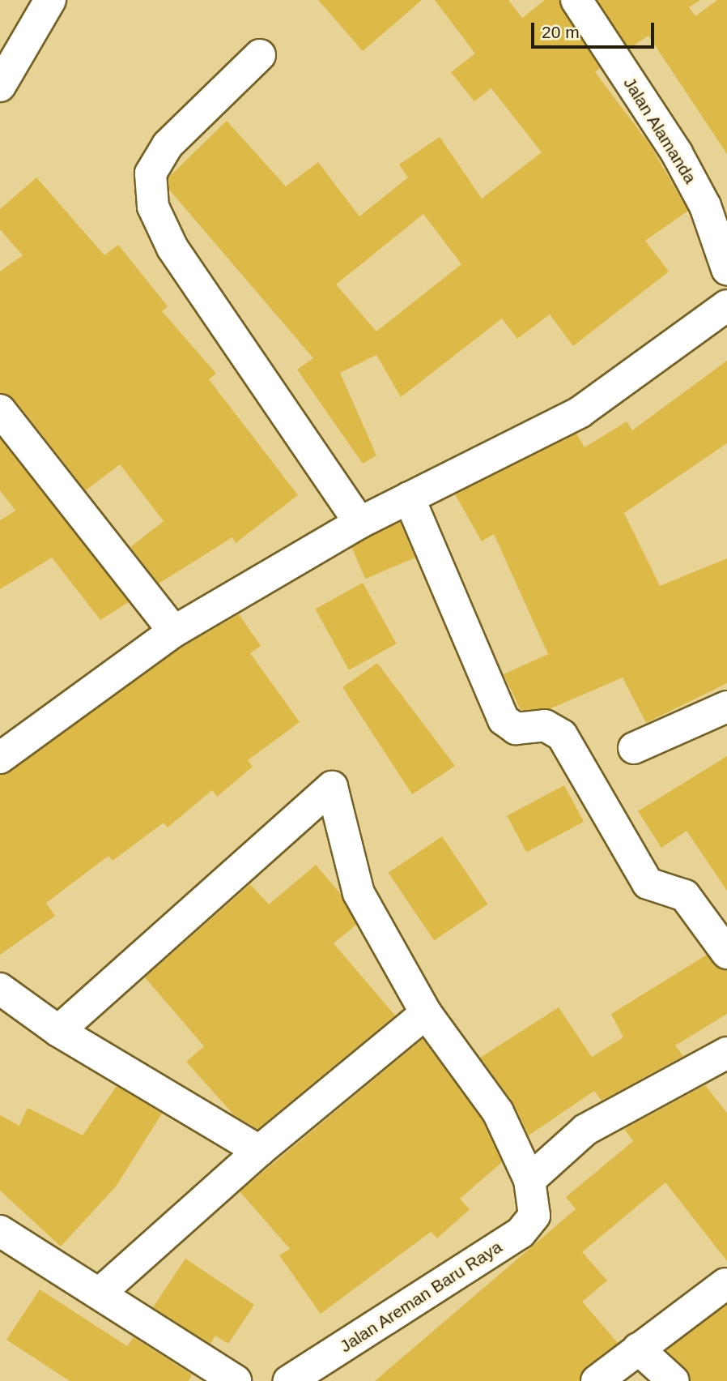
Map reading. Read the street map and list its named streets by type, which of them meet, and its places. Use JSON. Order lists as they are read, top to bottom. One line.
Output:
{"streets":{"street":["Jalan Alamanda","Jalan Areman Baru Raya"]},"scale_bar":"20 m"}
